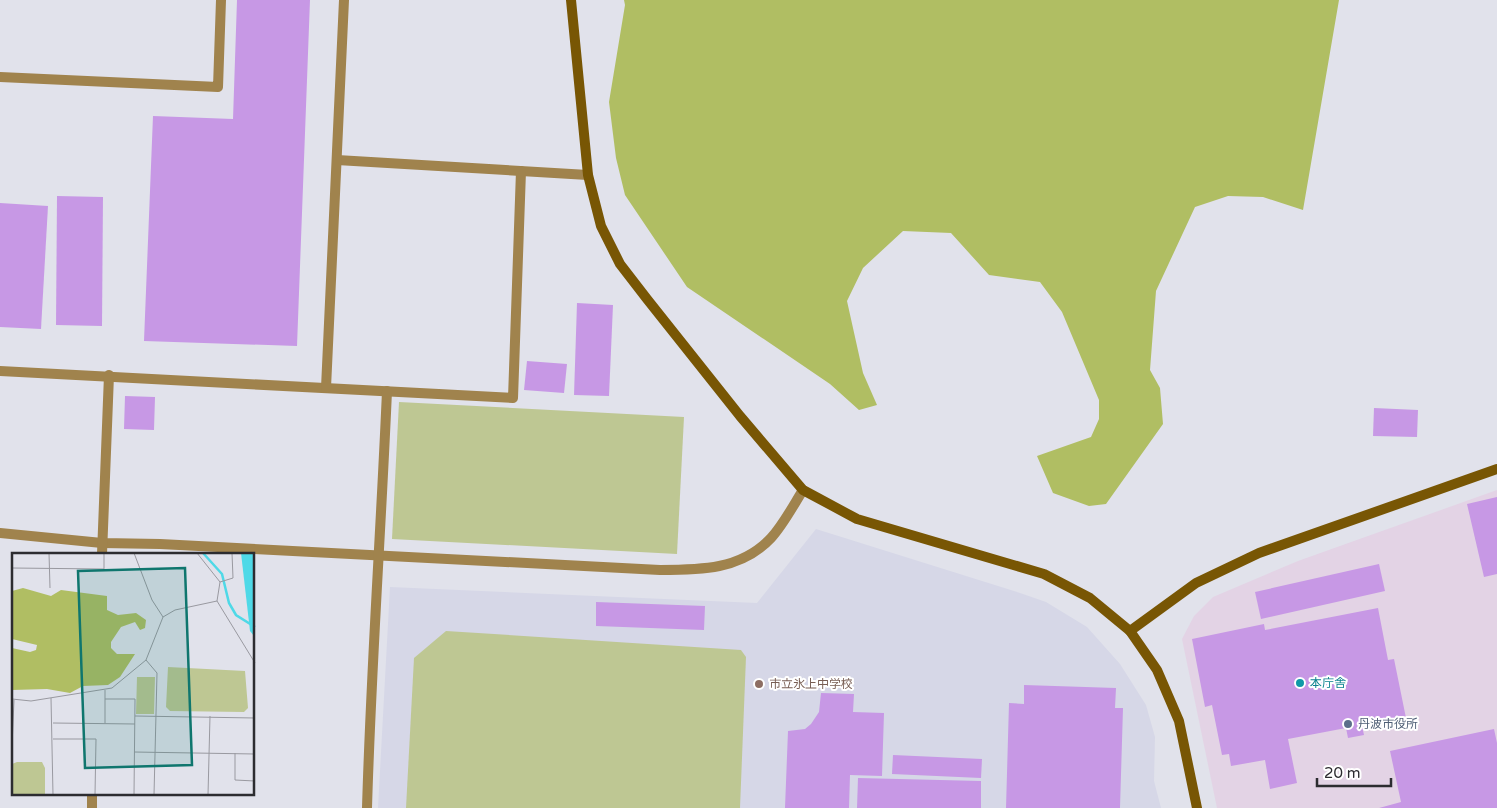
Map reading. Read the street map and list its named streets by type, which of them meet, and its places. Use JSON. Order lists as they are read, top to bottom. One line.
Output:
{"places":["本庁舎","市立氷上中学校","丹波市役所"],"scale_bar":"20 m"}
